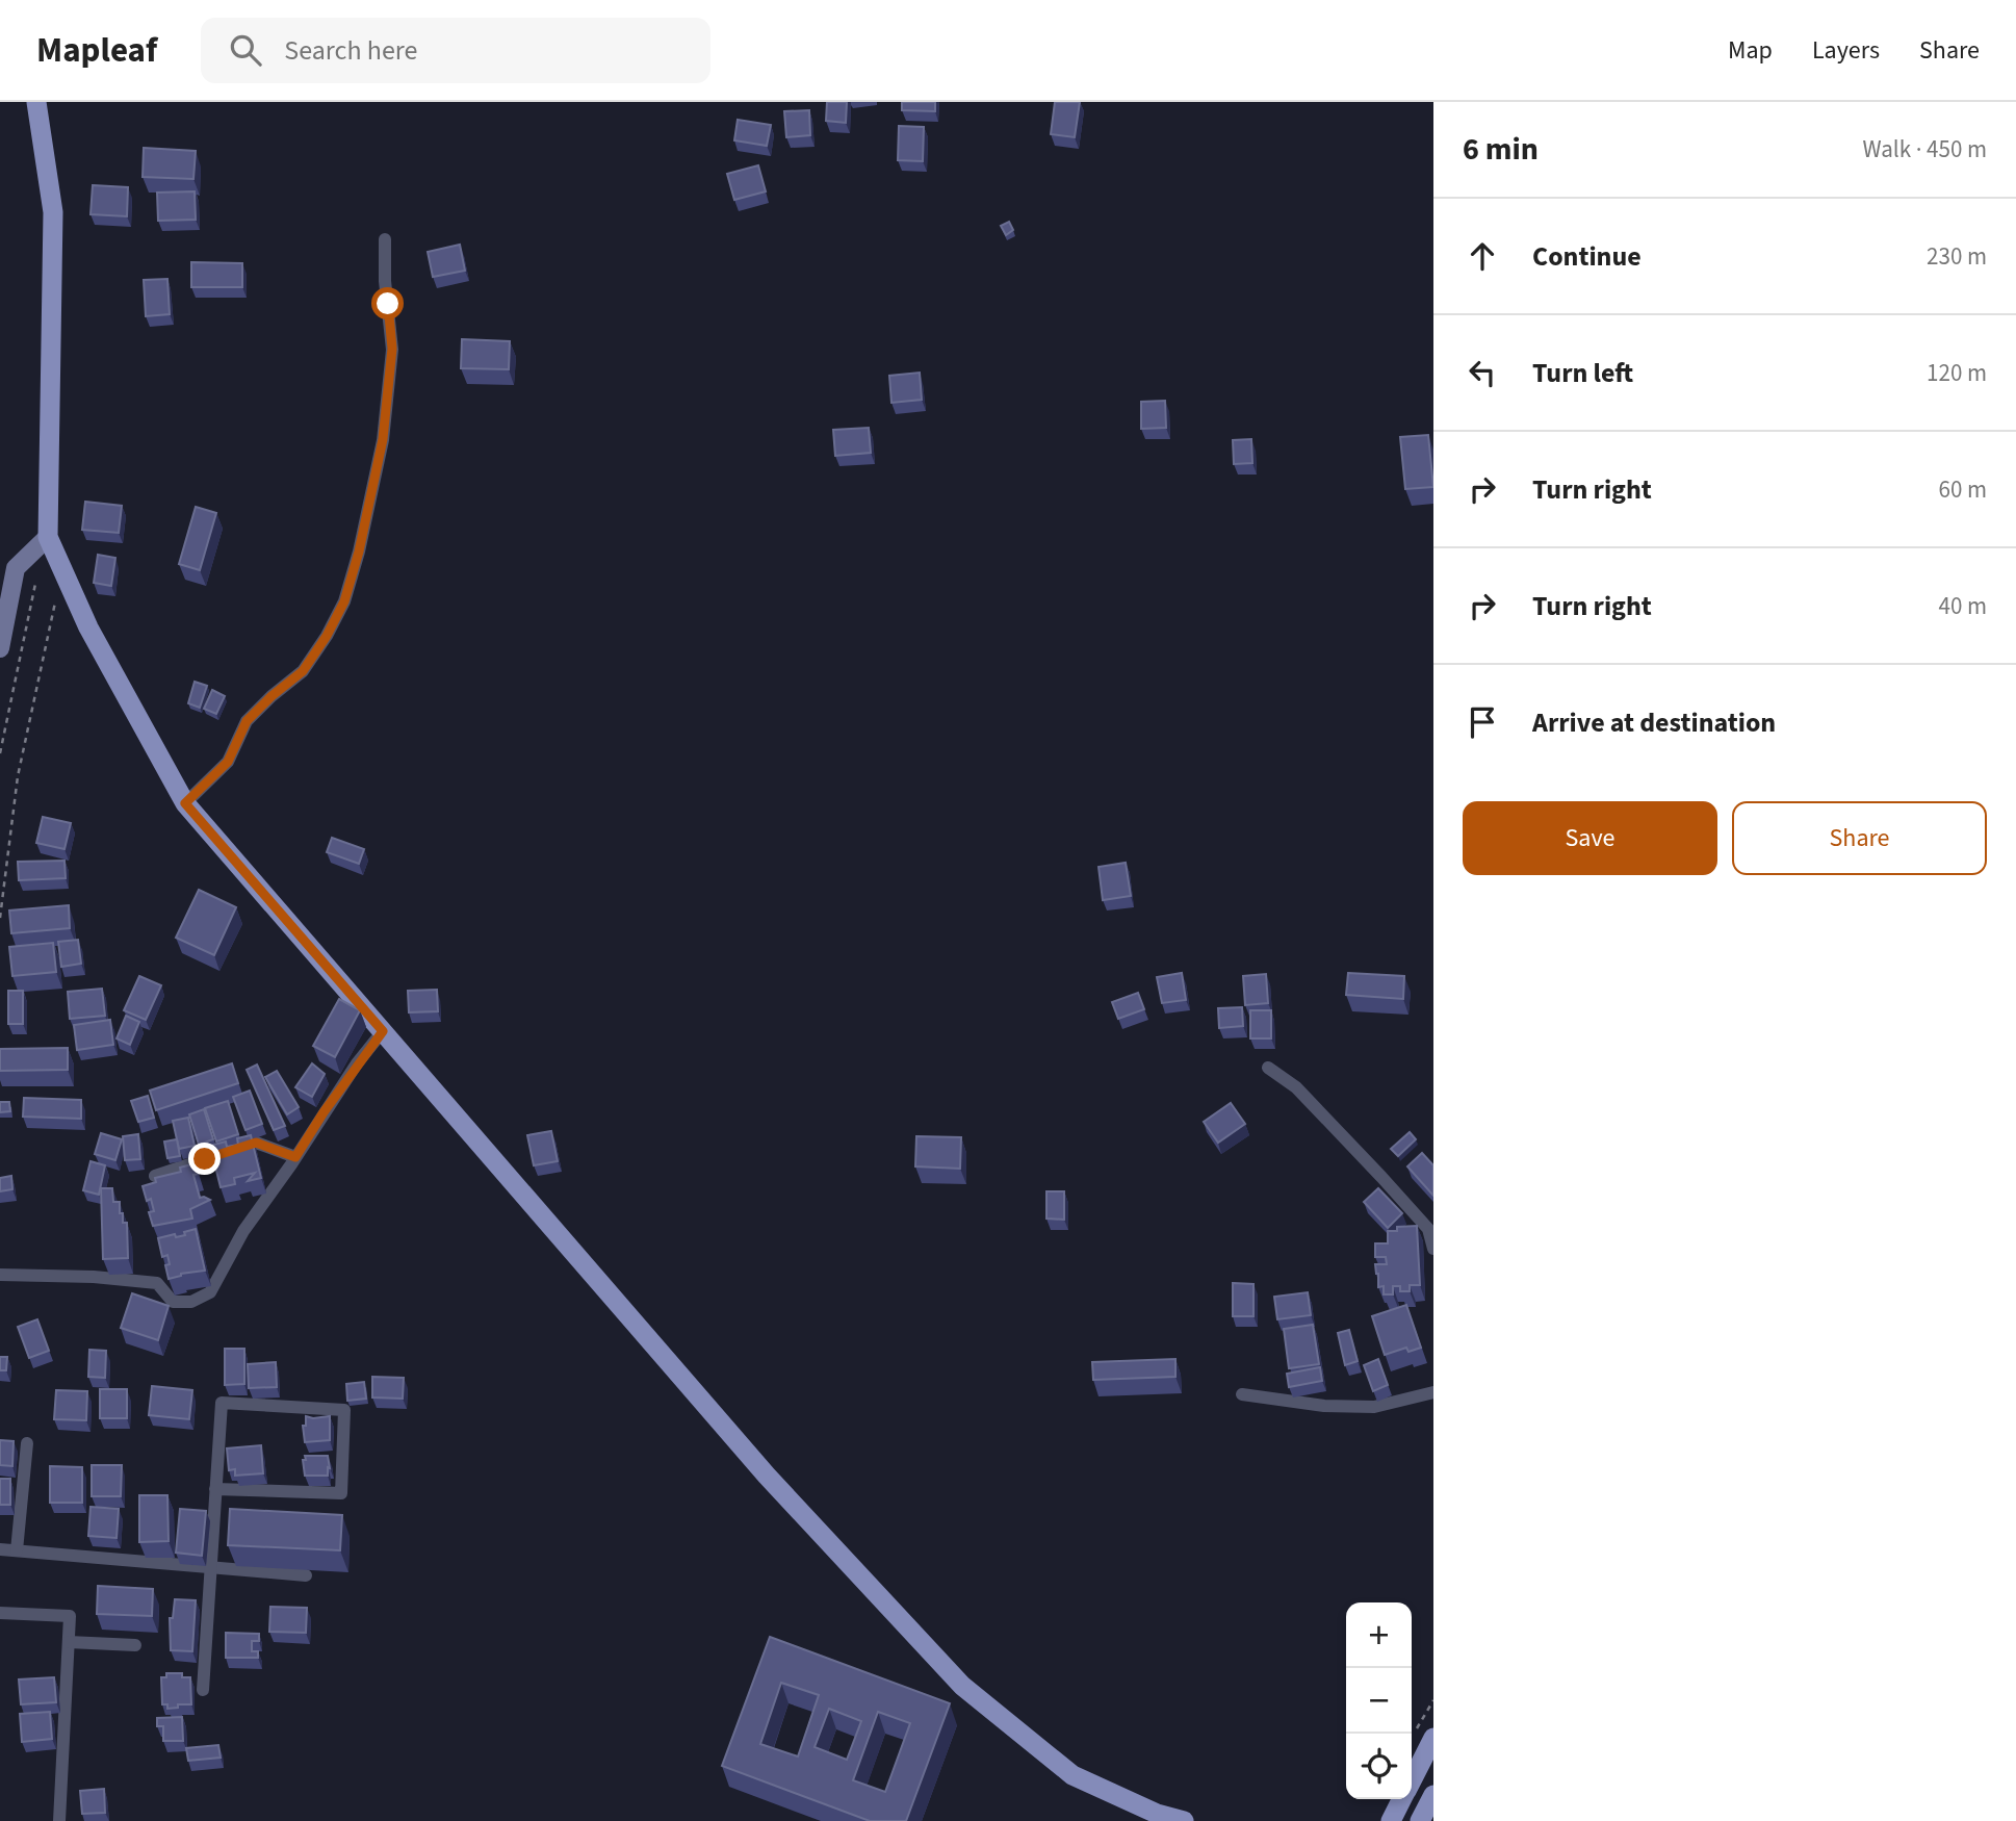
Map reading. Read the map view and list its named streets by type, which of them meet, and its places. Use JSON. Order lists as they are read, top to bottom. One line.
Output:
{"page":{"header":"Mapleaf","search":"Search here","nav":["Map","Layers","Share"],"heading":["6 min","Walk · 450 m"],"list":[["Continue","230 m"],["Turn left","120 m"],["Turn right","60 m"],["Turn right","40 m"],"Arrive at destination"],"buttons":["Save","Share"],"map_buttons":["+","−"]}}
